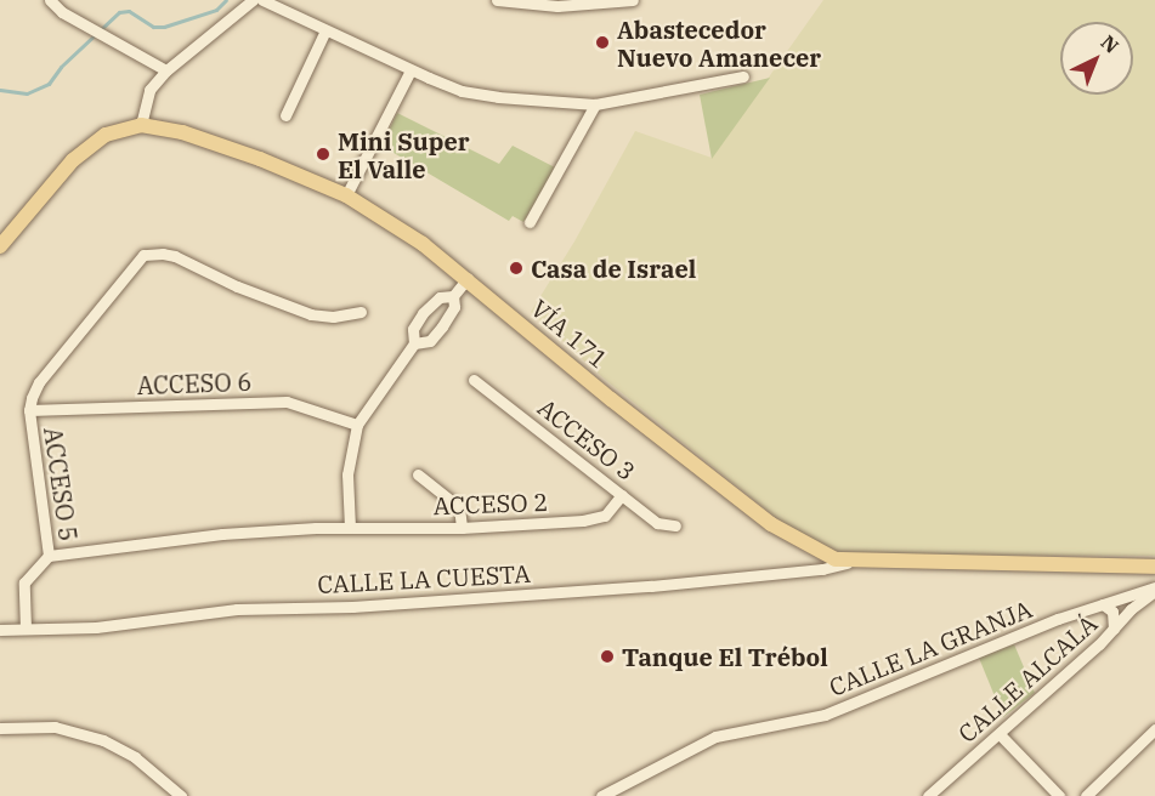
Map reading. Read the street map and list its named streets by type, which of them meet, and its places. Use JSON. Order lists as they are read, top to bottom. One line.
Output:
{"streets":{"main road":["VÍA 171"],"street":["ACCESO 6","ACCESO 3","ACCESO 5","ACCESO 2","CALLE LA CUESTA","CALLE LA GRANJA","CALLE ALCALÁ"]},"crossings":[["VÍA 171","CALLE LA CUESTA"],["ACCESO 6","ACCESO 5"],["ACCESO 3","ACCESO 2"],["ACCESO 5","ACCESO 2"],["CALLE LA GRANJA","CALLE ALCALÁ"]],"places":["Abastecedor Nuevo Amanecer","Mini Super El Valle","Casa de Israel","Tanque El Trébol"],"north":"top right"}
